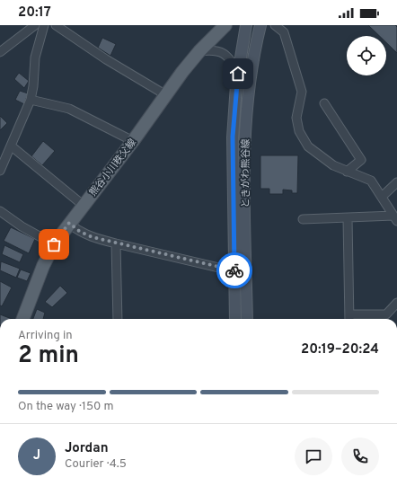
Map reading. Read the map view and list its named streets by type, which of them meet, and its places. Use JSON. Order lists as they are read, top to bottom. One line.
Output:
{"streets":{"main road":["熊谷小川秩父線","ときがわ熊谷線"]},"page":{"status":"20:17","heading":["2 min","Arriving in","20:19–20:24"],"panel":["Jordan","Courier · 4.5"],"bar":"On the way · 150 m","round":"J"}}
